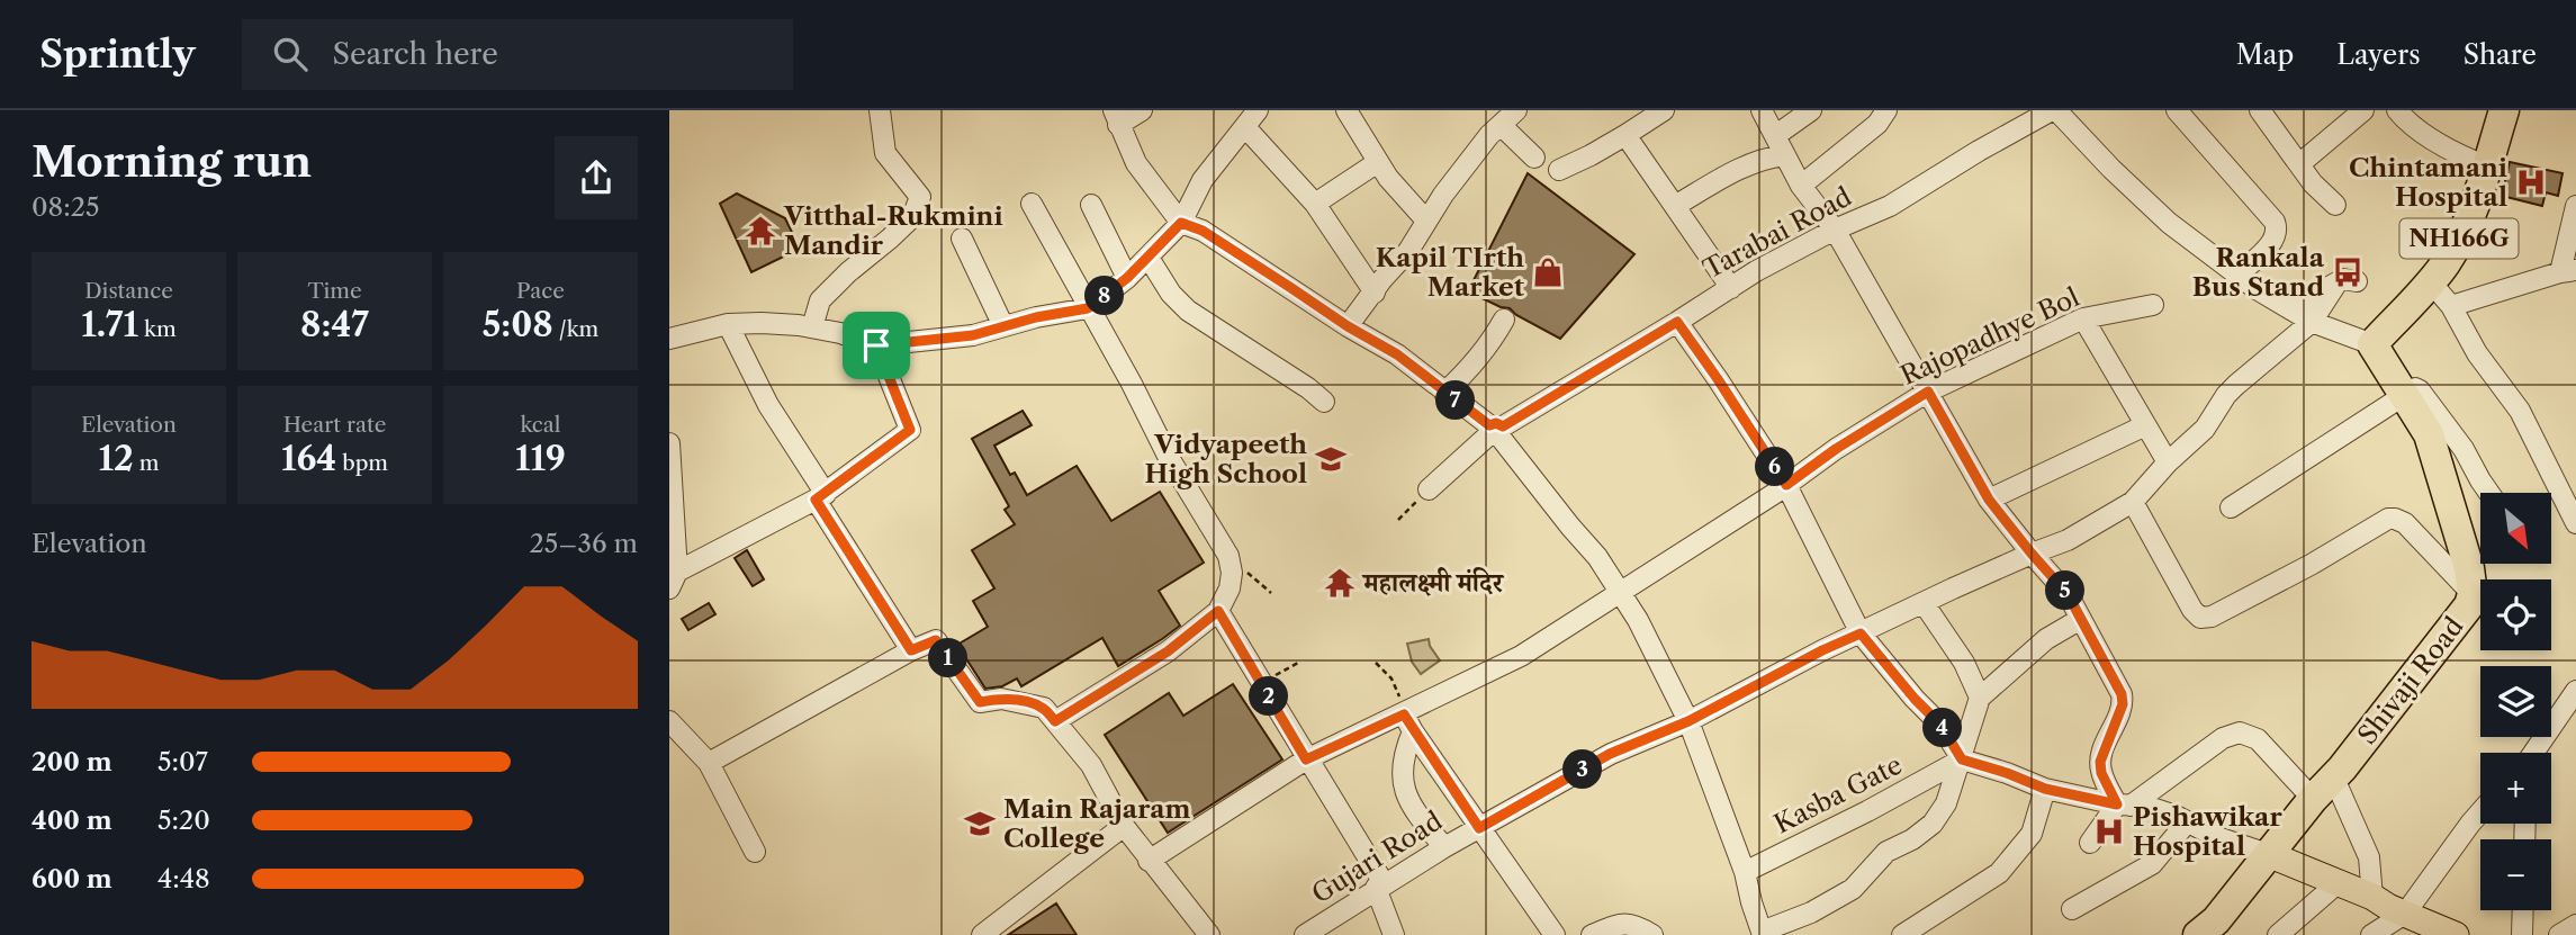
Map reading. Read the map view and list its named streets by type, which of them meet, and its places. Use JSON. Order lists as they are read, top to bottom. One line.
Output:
{"streets":{"highway":["NH166G","Shivaji Road"],"street":["Tarabai Road","Rajopadhye Bol","Kasba Gate","Gujari Road"]},"crossings":[["NH166G","Shivaji Road"]],"places":{"hospital":["Chintamani Hospital","Pishawikar Hospital"],"temple":["Vitthal-Rukmini Mandir","महालक्ष्मी मंदिर"],"shop":["Kapil TIrth Market"],"bus stop":["Rankala Bus Stand"],"school or university":["Vidyapeeth High School","Main Rajaram College"]},"north":"bottom right","page":{"header":"Sprintly","search":"Search here","nav":["Map","Layers","Share"],"heading":["Morning run","08:25"],"stats":[["Distance","1.71 km"],["Time","8:47"],["Pace","5:08 /km"],["Elevation","12 m"],["Heart rate","164 bpm"],["kcal","119"]],"pins":["8","7","6","5","1","2","4","3"],"map_buttons":["+","−"],"chart":["Elevation","25–36 m"],"list":[{"name":"200 m","note":"5:07"},{"name":"400 m","note":"5:20"},{"name":"600 m","note":"4:48"}]}}
